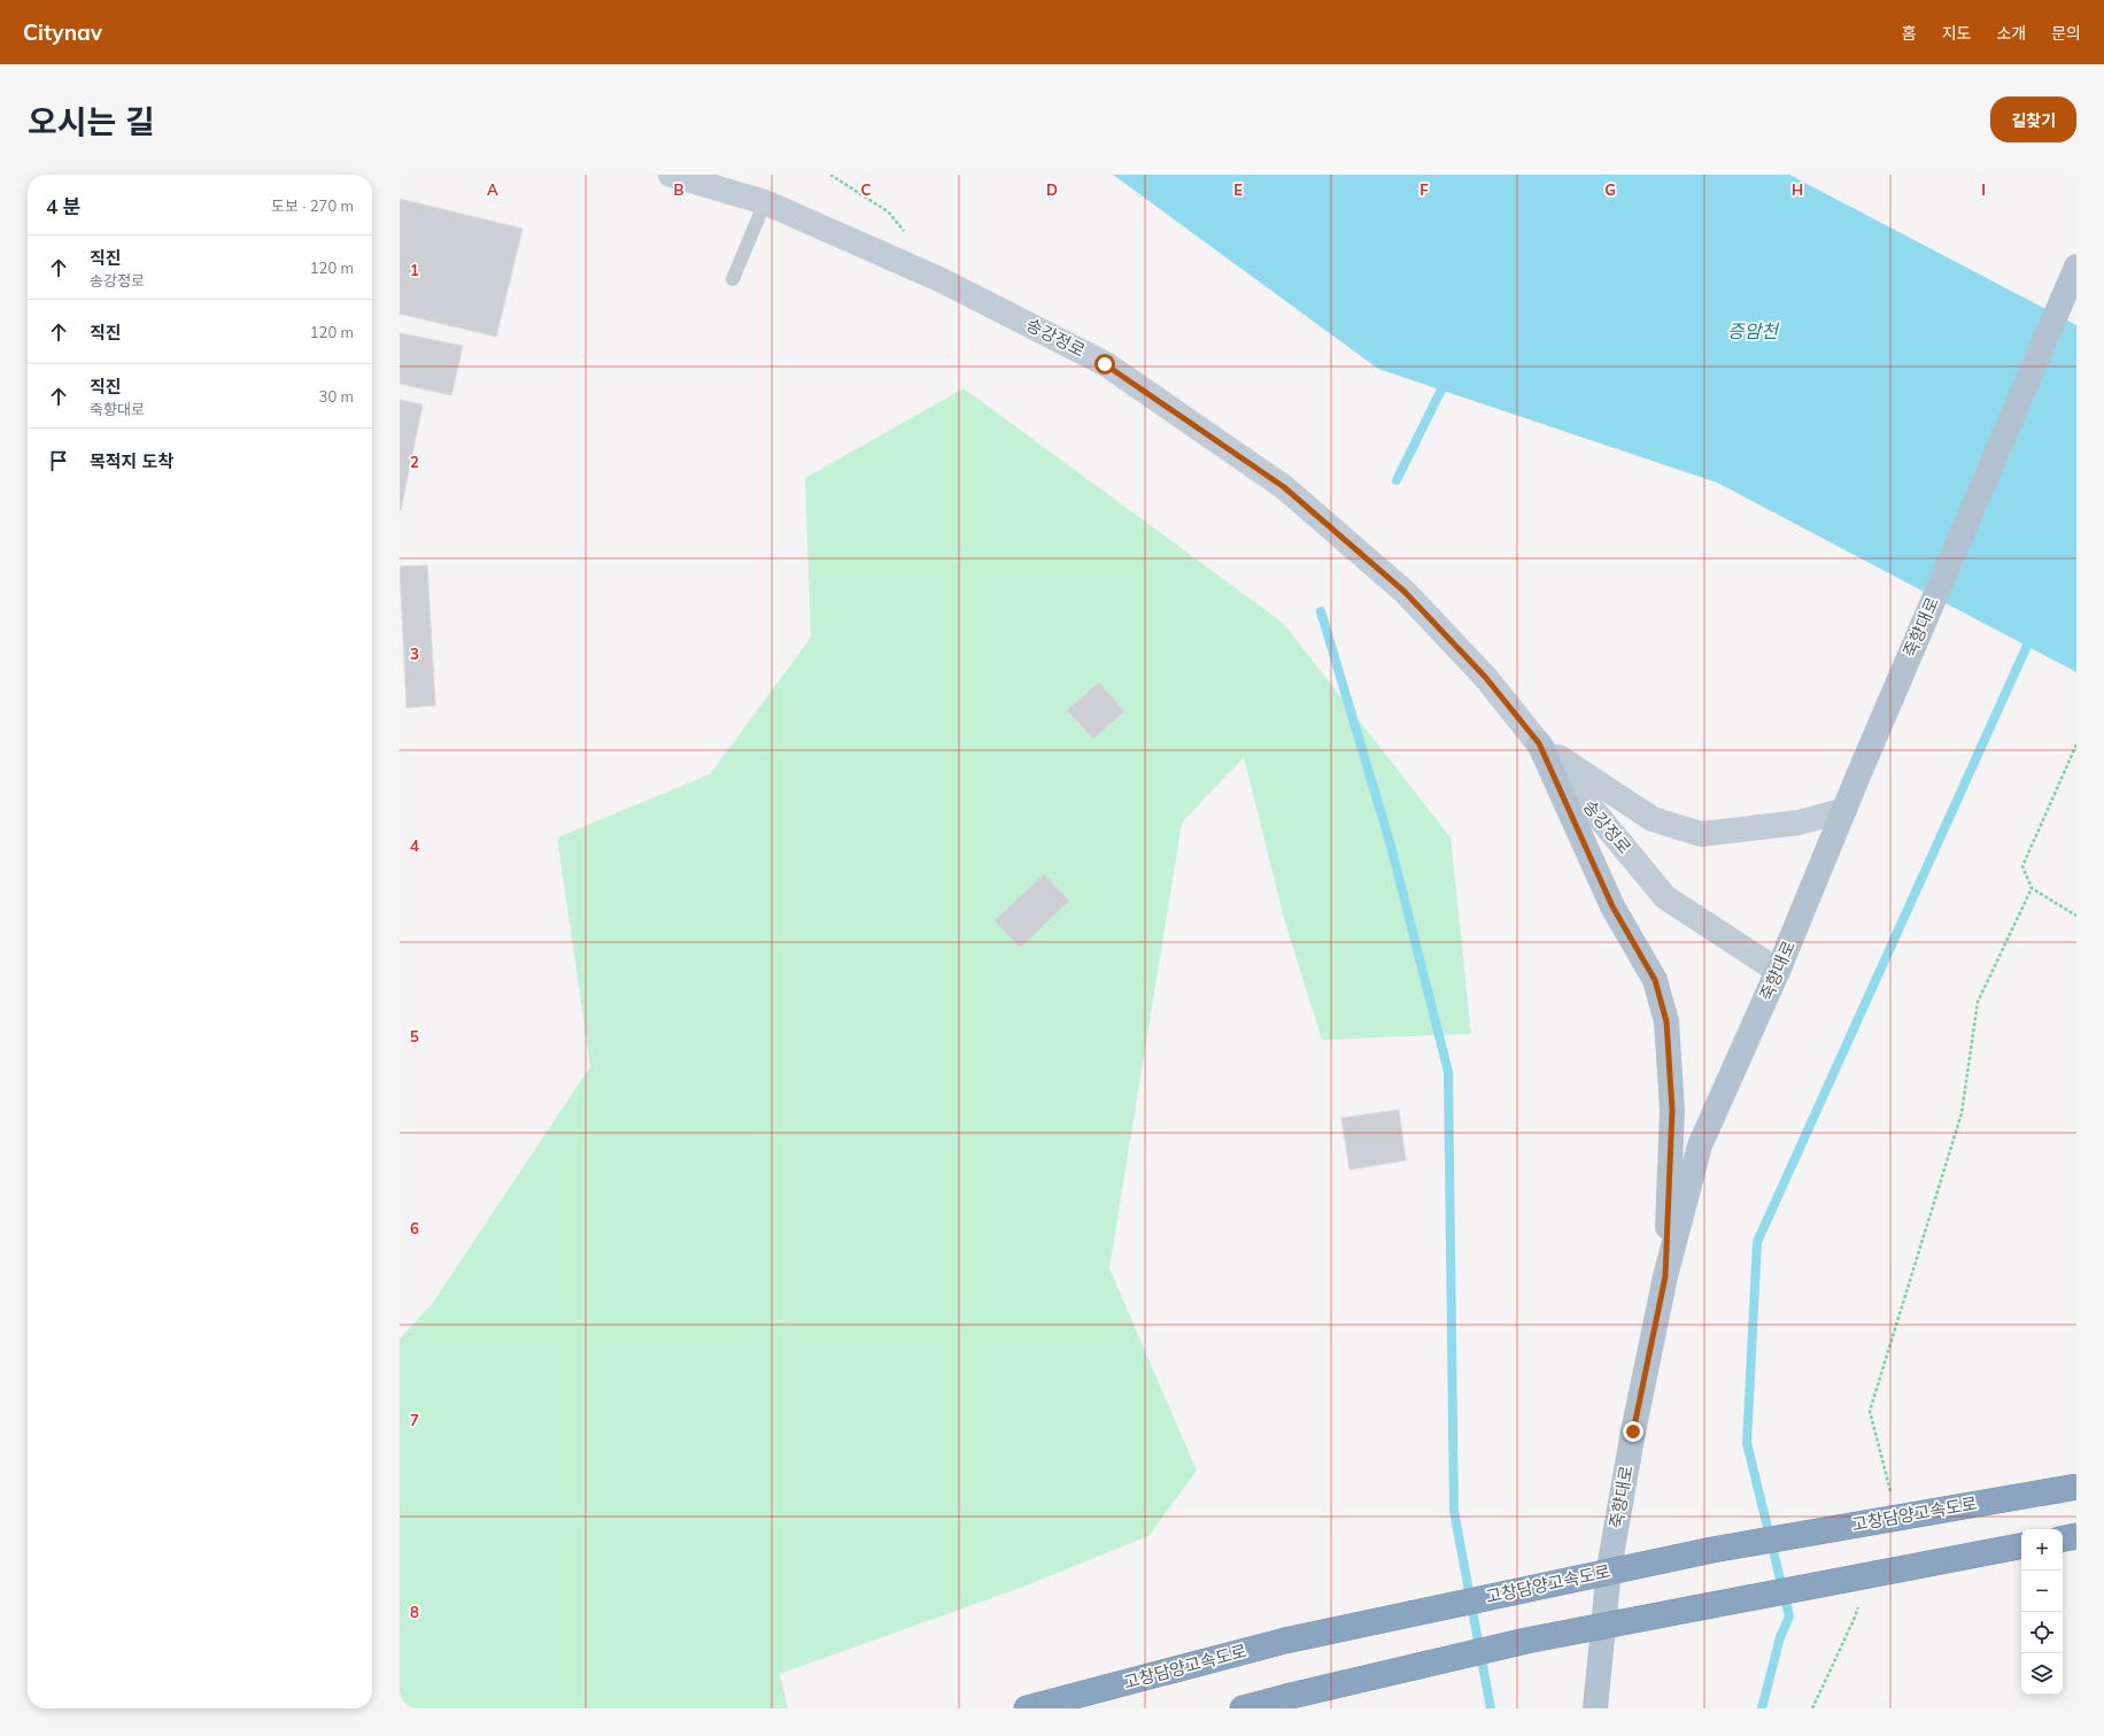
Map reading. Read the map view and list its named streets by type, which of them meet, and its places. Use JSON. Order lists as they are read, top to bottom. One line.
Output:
{"streets":{"highway":["고창담양고속도로"],"main road":["송강정로","죽향대로"]},"crossings":[["송강정로","죽향대로"]],"water":["증암천"],"page":{"header":"Citynav","nav":["홈","지도","소개","문의"],"title":"오시는 길","buttons":"길찾기","heading":["4 분","도보 · 270 m"],"list":[["직진","송강정로","120 m"],["직진","120 m"],["직진","죽향대로","30 m"],"목적지 도착"],"map_buttons":["+","−"]},"grid":{"columns":["A","B","C","D","E","F","G","H","I"],"rows":["1","2","3","4","5","6","7","8"]}}
